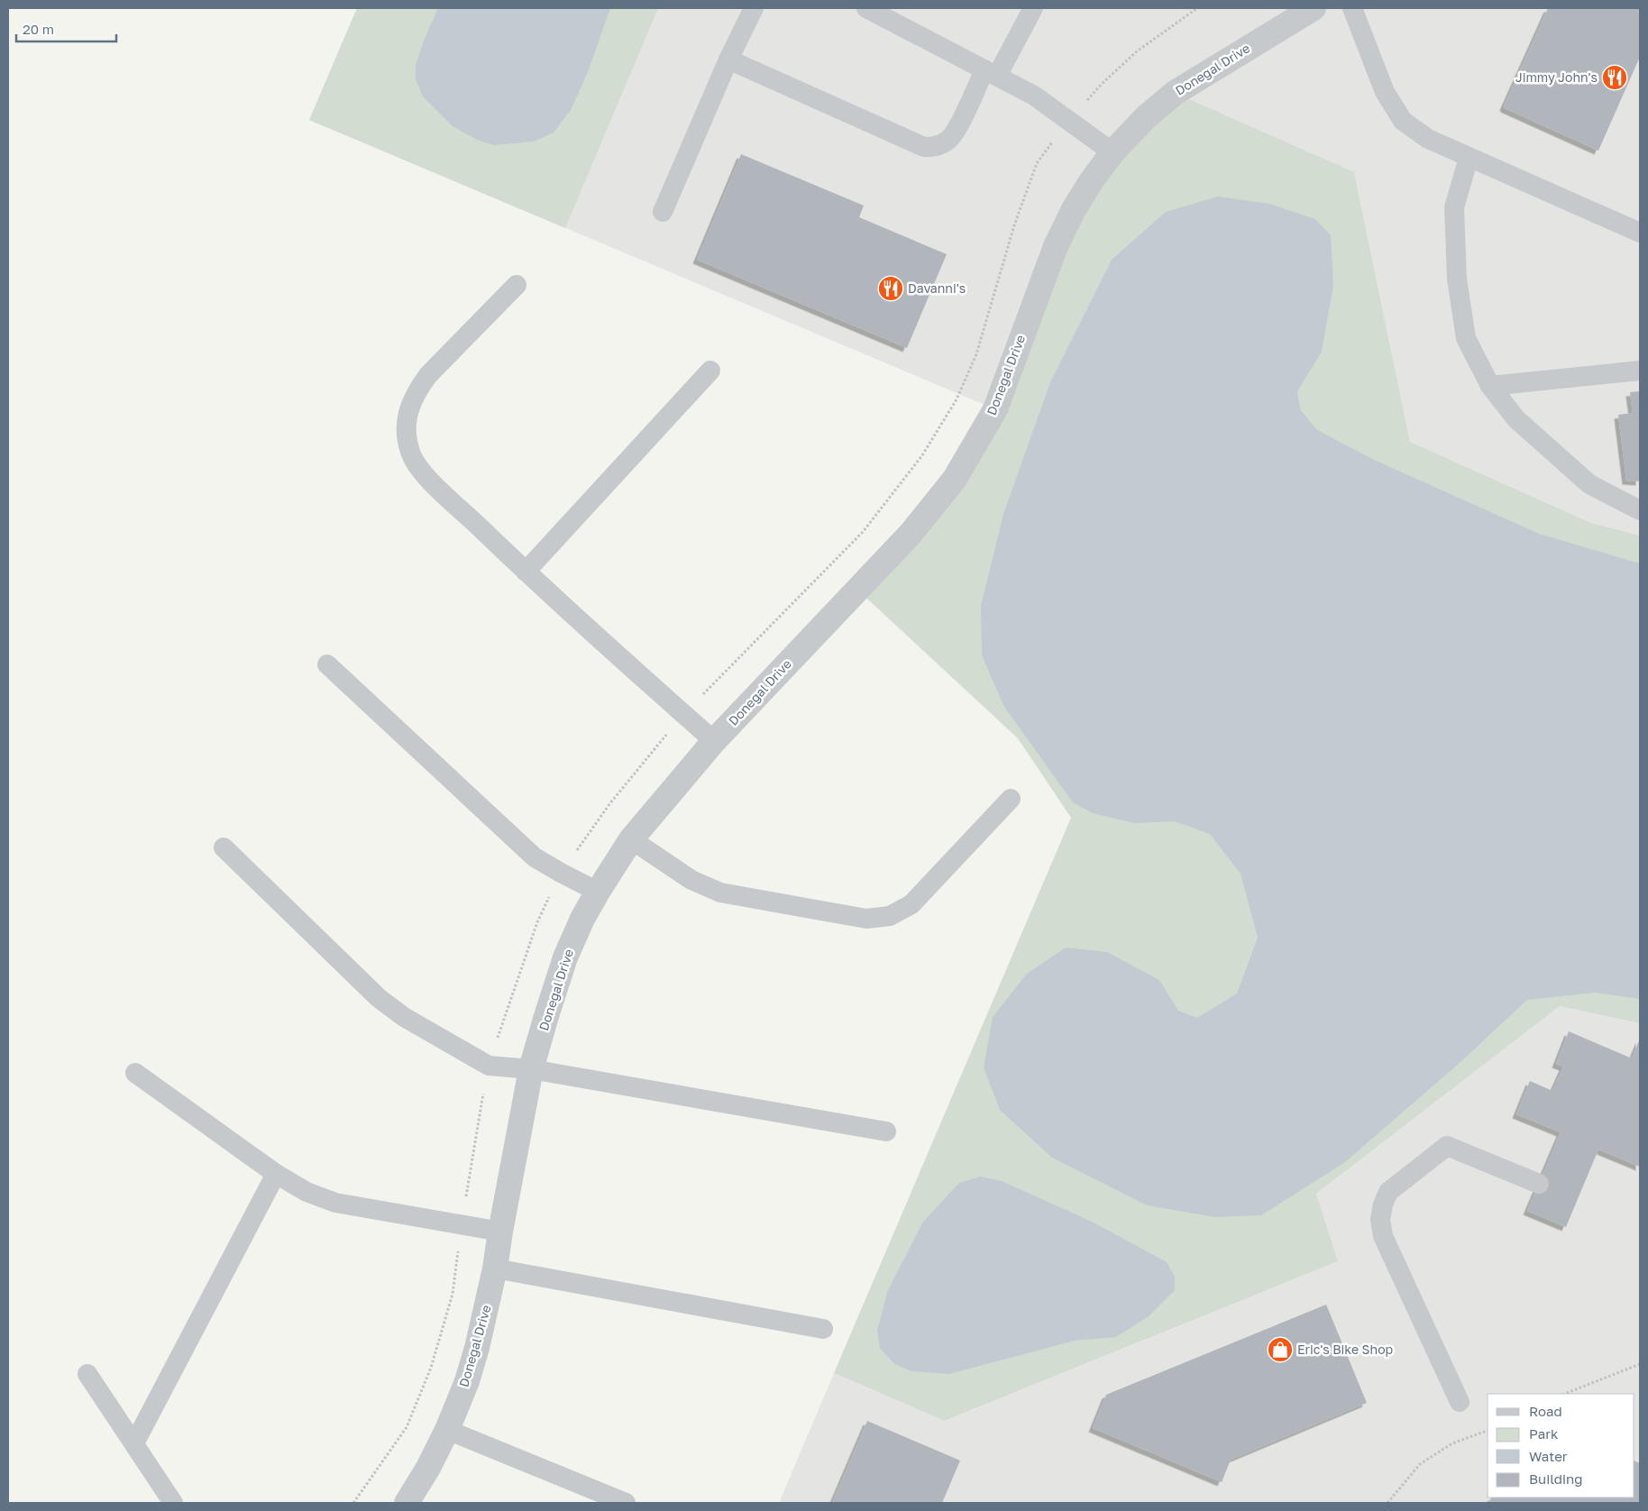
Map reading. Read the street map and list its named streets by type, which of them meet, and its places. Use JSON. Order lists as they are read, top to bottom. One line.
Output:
{"streets":{"street":["Donegal Drive"]},"places":{"restaurant":["Jimmy John's","Davanni's"],"shop":["Eric's Bike Shop"]},"legend":["Road","Park","Water","Building"],"scale_bar":"20 m"}
